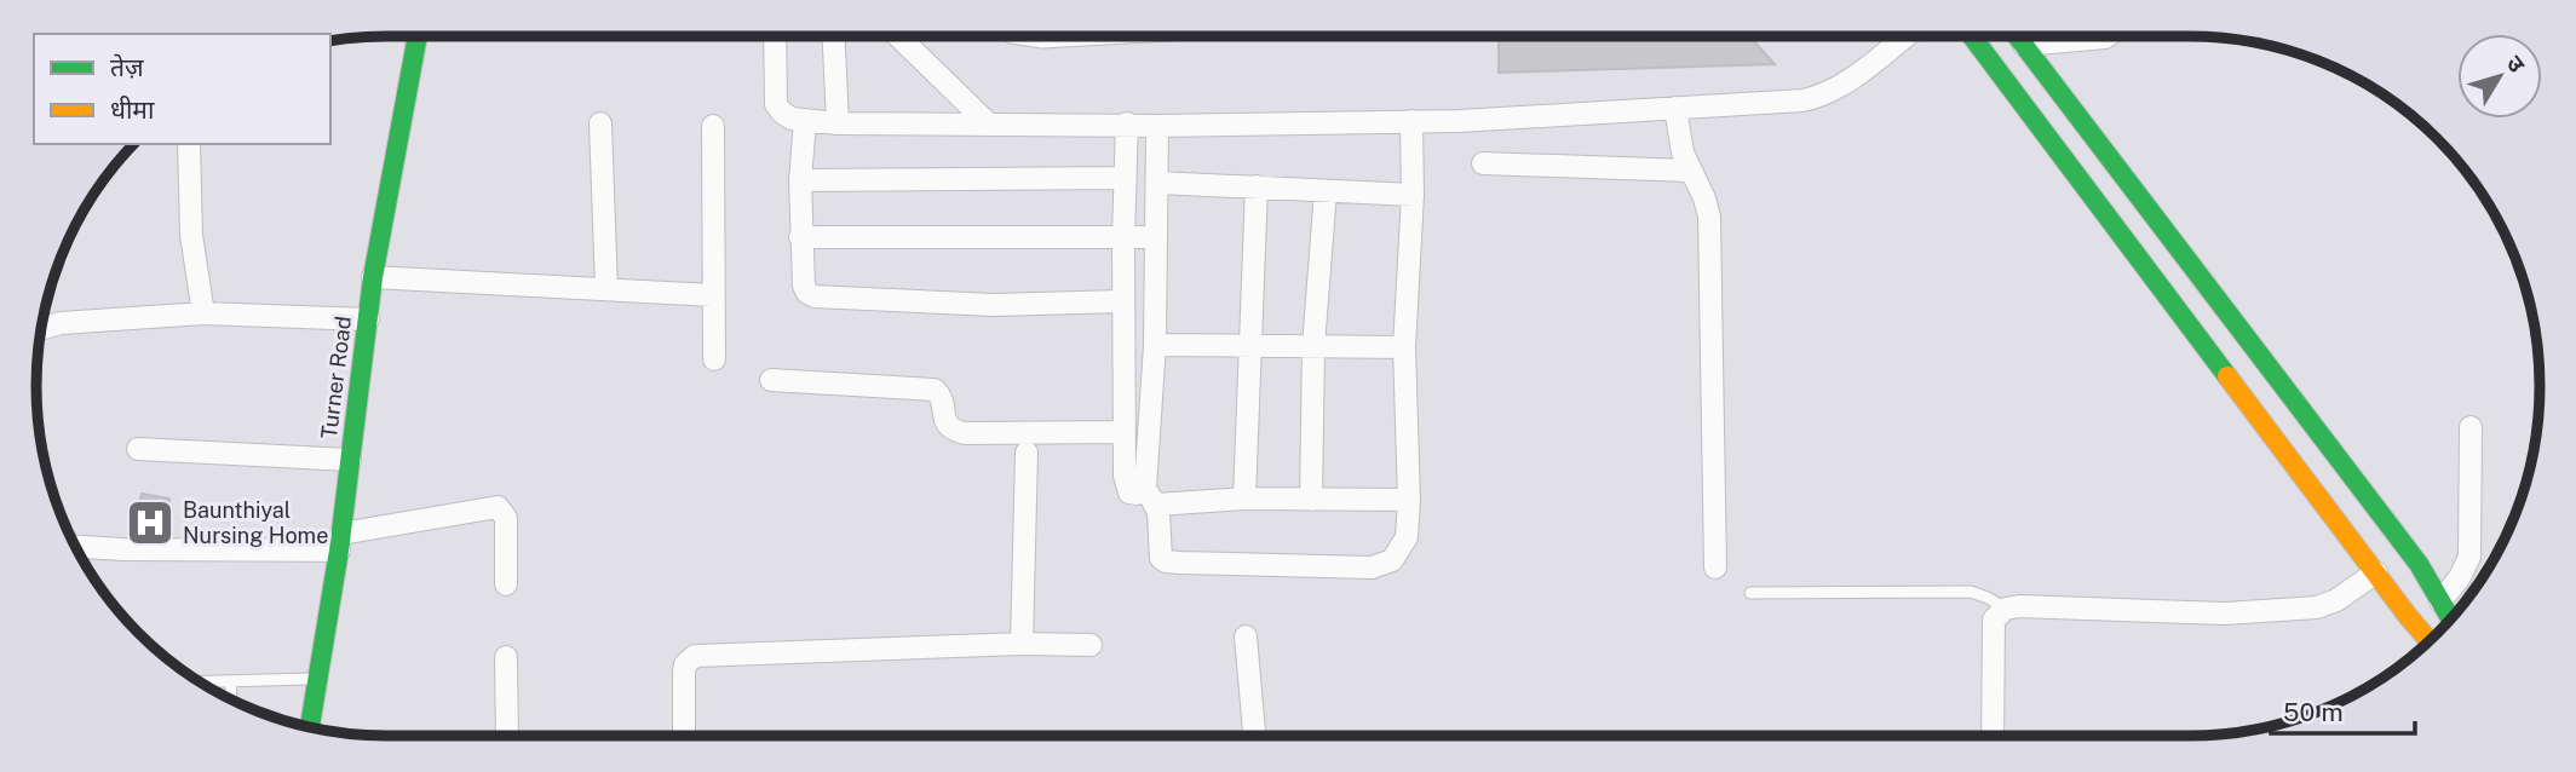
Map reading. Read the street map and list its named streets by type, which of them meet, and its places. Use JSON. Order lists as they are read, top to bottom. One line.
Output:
{"streets":{"main road":["Turner Road"]},"places":{"hospital":["Baunthiyal Nursing Home"]},"legend":["तेज़","धीमा"],"scale_bar":"50 m","north":"top right"}
